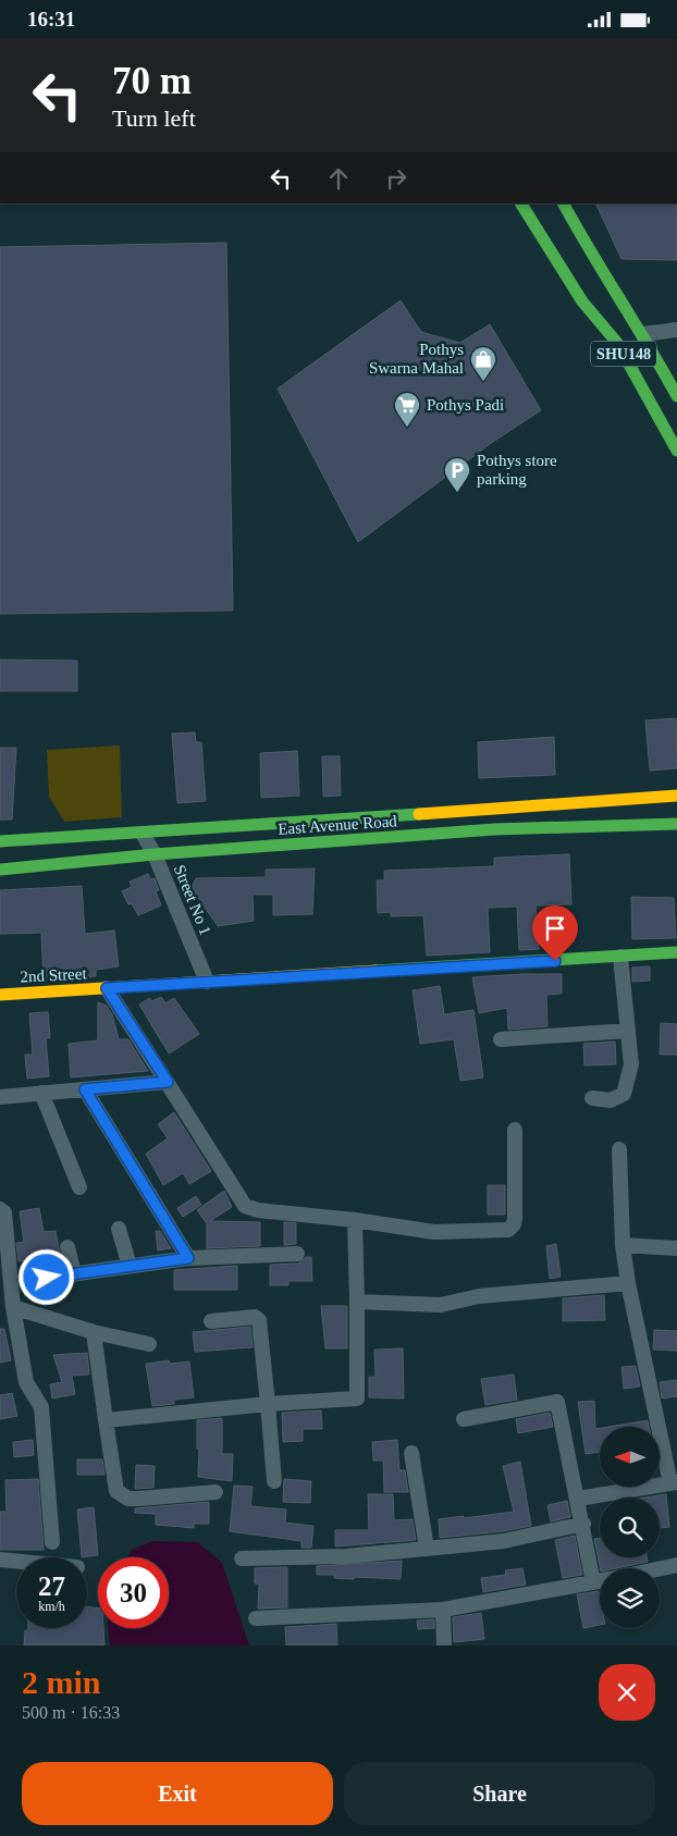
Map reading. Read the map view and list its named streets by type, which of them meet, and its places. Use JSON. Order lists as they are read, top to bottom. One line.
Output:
{"streets":{"main road":["SHU148","East Avenue Road","2nd Street"],"street":["Street No 1"]},"crossings":[["East Avenue Road","Street No 1"],["Street No 1","2nd Street"]],"places":{"shop":["Pothys Swarna Mahal"],"supermarket":["Pothys Padi"],"parking":["Pothys store parking"]},"north":"left","page":{"status":"16:31","turn":["70 m","Turn left"],"speed":"27 km/h","limit":"30","heading":["2 min","500 m · 16:33"],"buttons":["Exit","Share"]}}
